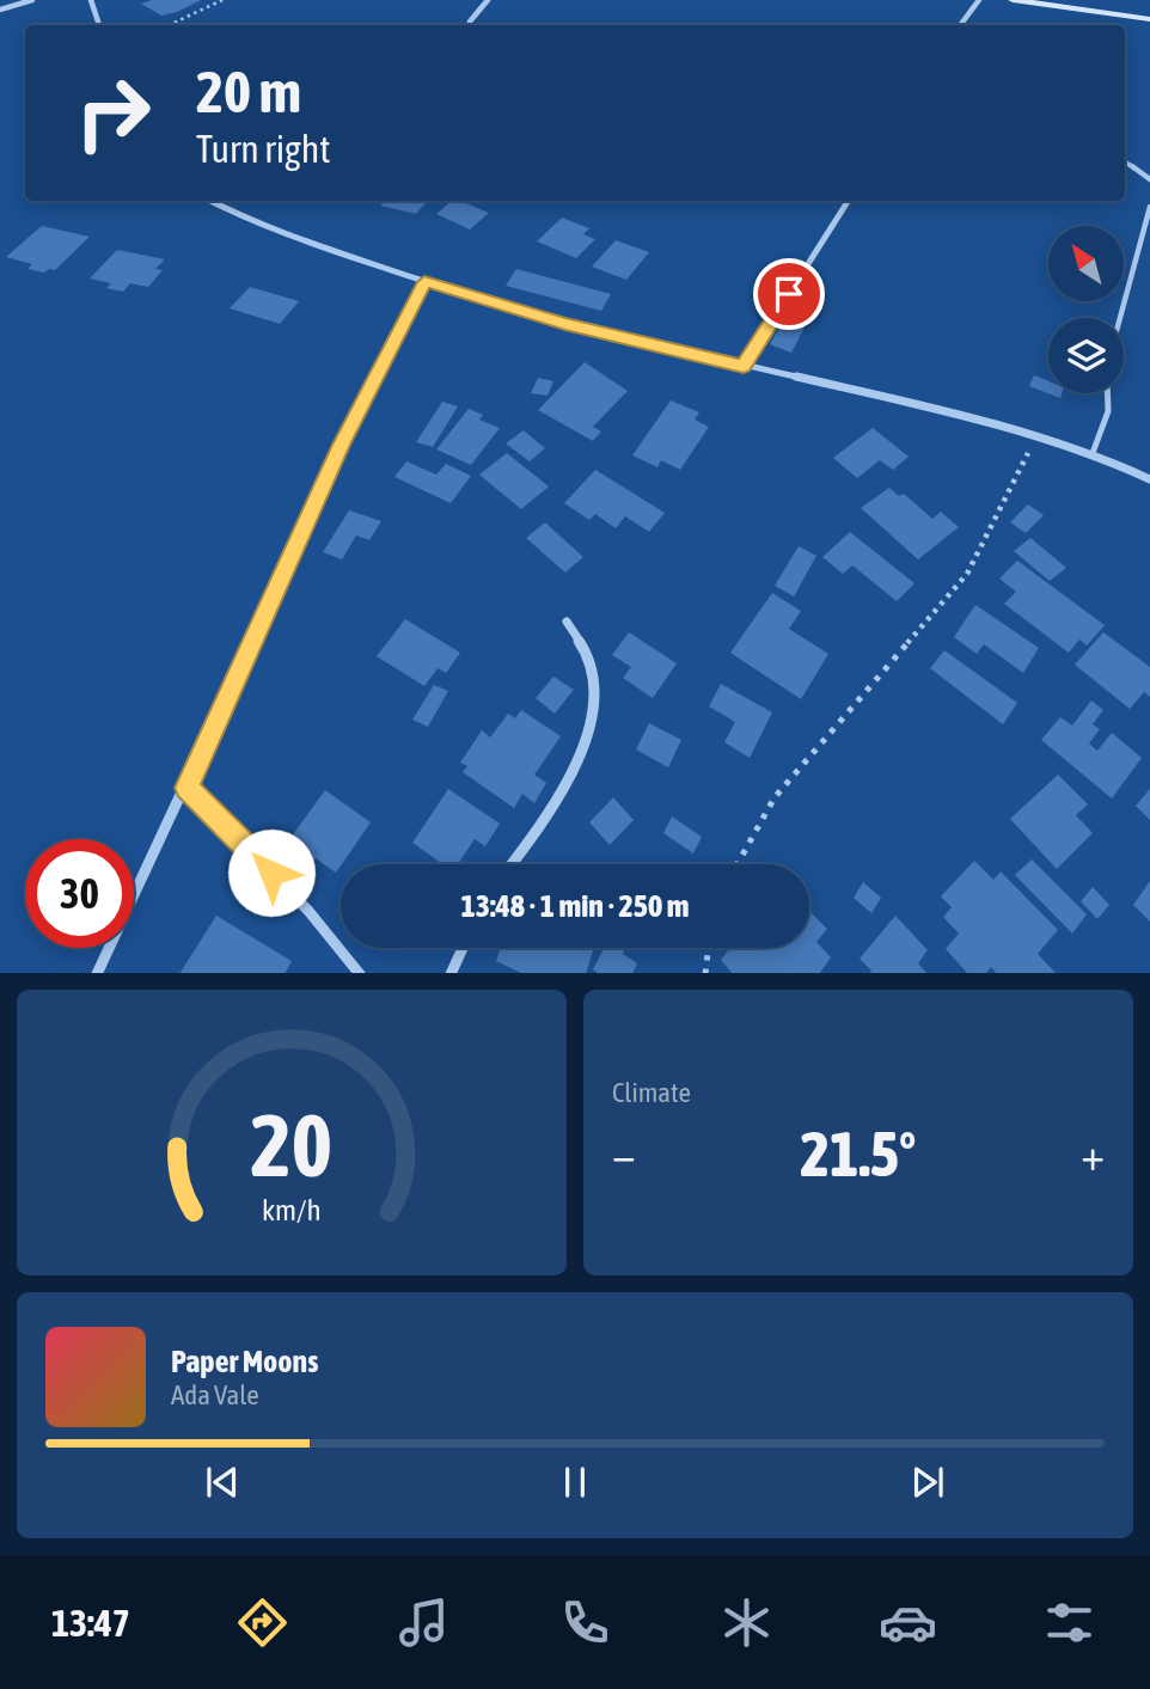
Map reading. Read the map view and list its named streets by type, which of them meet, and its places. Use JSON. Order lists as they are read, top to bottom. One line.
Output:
{"north":"top left","page":{"turn":["20 m","Turn right"],"limit":"30","trip":"13:48 · 1 min · 250 m","tile":"Climate","heat":["−","21.5°","+"],"song":["Paper Moons","Ada Vale"],"tabs":"13:47","gauge":["20","km/h"]}}
